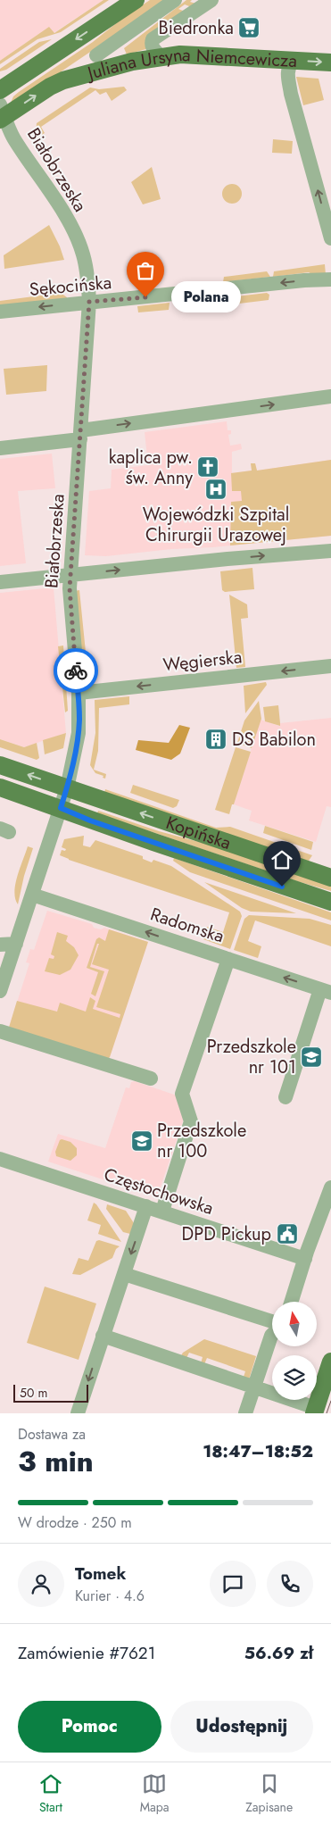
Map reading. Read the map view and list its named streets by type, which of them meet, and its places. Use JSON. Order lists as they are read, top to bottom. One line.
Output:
{"streets":{"main road":["Juliana Ursyna Niemcewicza","Kopińska"],"street":["Białobrzeska","Sękocińska","Węgierska","Radomska","Częstochowska"]},"crossings":[["Juliana Ursyna Niemcewicza","Białobrzeska"],["Białobrzeska","Sękocińska"],["Białobrzeska","Węgierska"],["Białobrzeska","Kopińska"],["Białobrzeska","Radomska"]],"one_way":["Radomska"],"places":{"supermarket":["Biedronka"],"other":["Polana"],"church":["kaplica pw. św. Anny"],"hospital":["Wojewódzki Szpital Chirurgii Urazowej"],"building":["DS Babilon"],"school or university":["Przedszkole nr 101","Przedszkole nr 100"],"public building":["DPD Pickup"]},"scale_bar":"50 m","north":"top","page":{"bubble":"Polana","scale":"50 m","heading":["3 min","Dostawa za","18:47–18:52"],"panel":["Tomek","Kurier · 4.6","Zamówienie #7621","56.69 zł"],"bar":"W drodze · 250 m","buttons":["Pomoc","Udostępnij"],"tabs":["Start","Mapa","Zapisane"]}}
